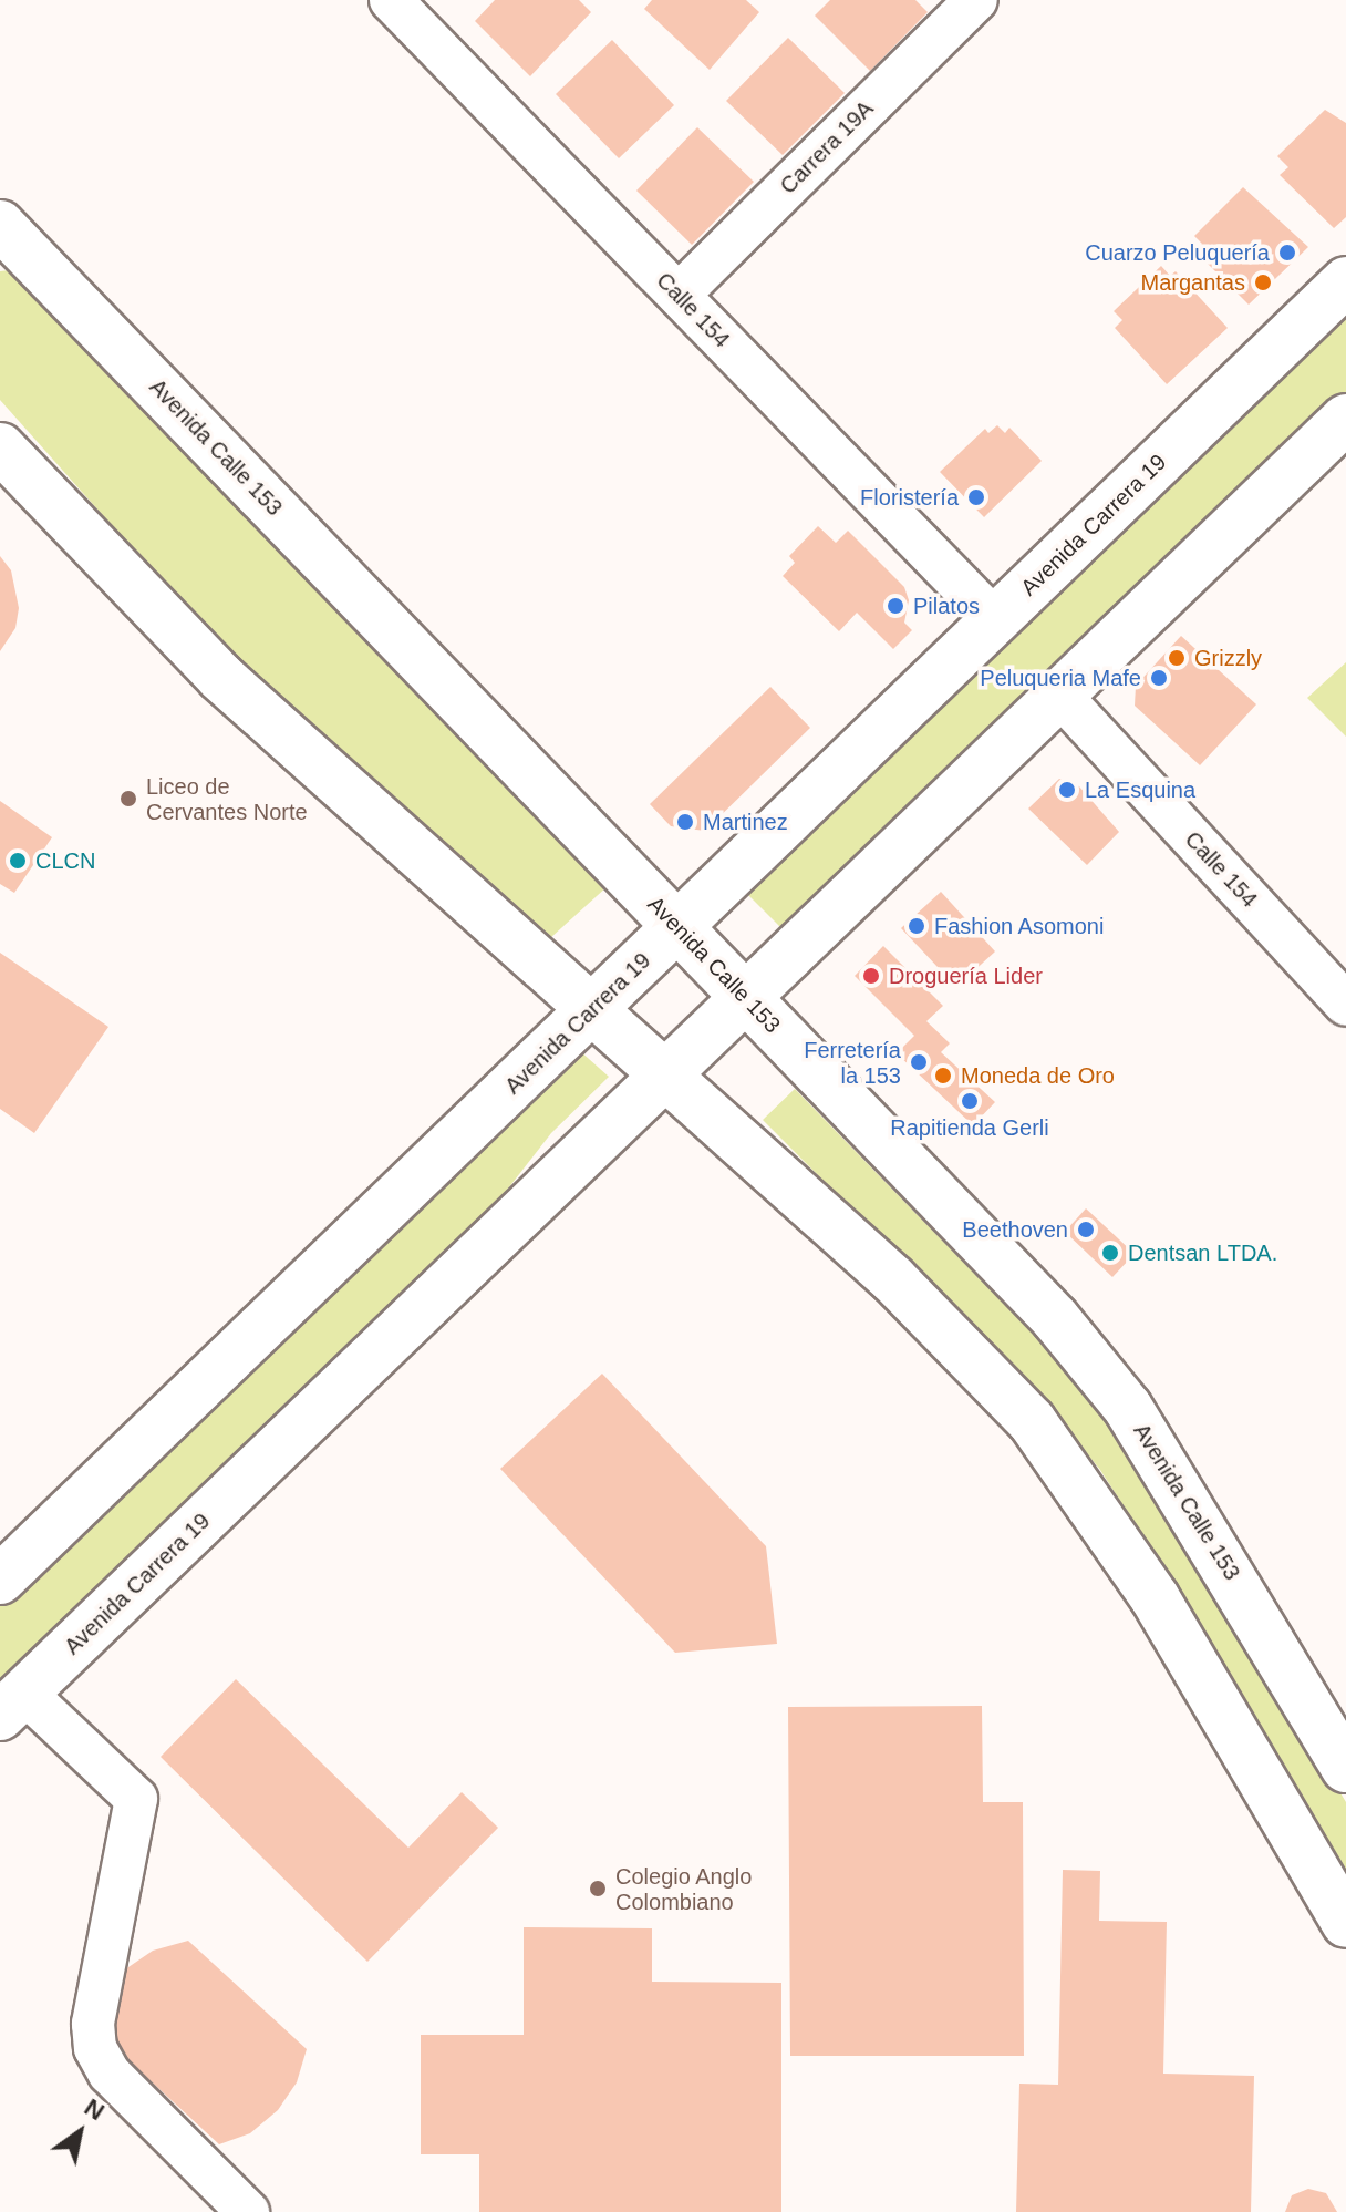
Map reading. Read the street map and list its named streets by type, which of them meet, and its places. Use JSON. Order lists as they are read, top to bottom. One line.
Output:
{"streets":{"main road":["Avenida Calle 153","Avenida Carrera 19"],"street":["Carrera 19A","Calle 154"]},"crossings":[["Carrera 19A","Calle 154"],["Calle 154","Avenida Carrera 19"],["Avenida Calle 153","Avenida Carrera 19"]],"places":["Cuarzo Peluquería","Margantas","Floristería","Pilatos","Grizzly","Peluqueria Mafe","La Esquina","Liceo de Cervantes Norte","Martinez","CLCN","Fashion Asomoni","Droguería Lider","Ferretería la 153","Moneda de Oro","Rapitienda Gerli","Beethoven","Dentsan LTDA.","Colegio Anglo Colombiano"],"north":"top right"}
